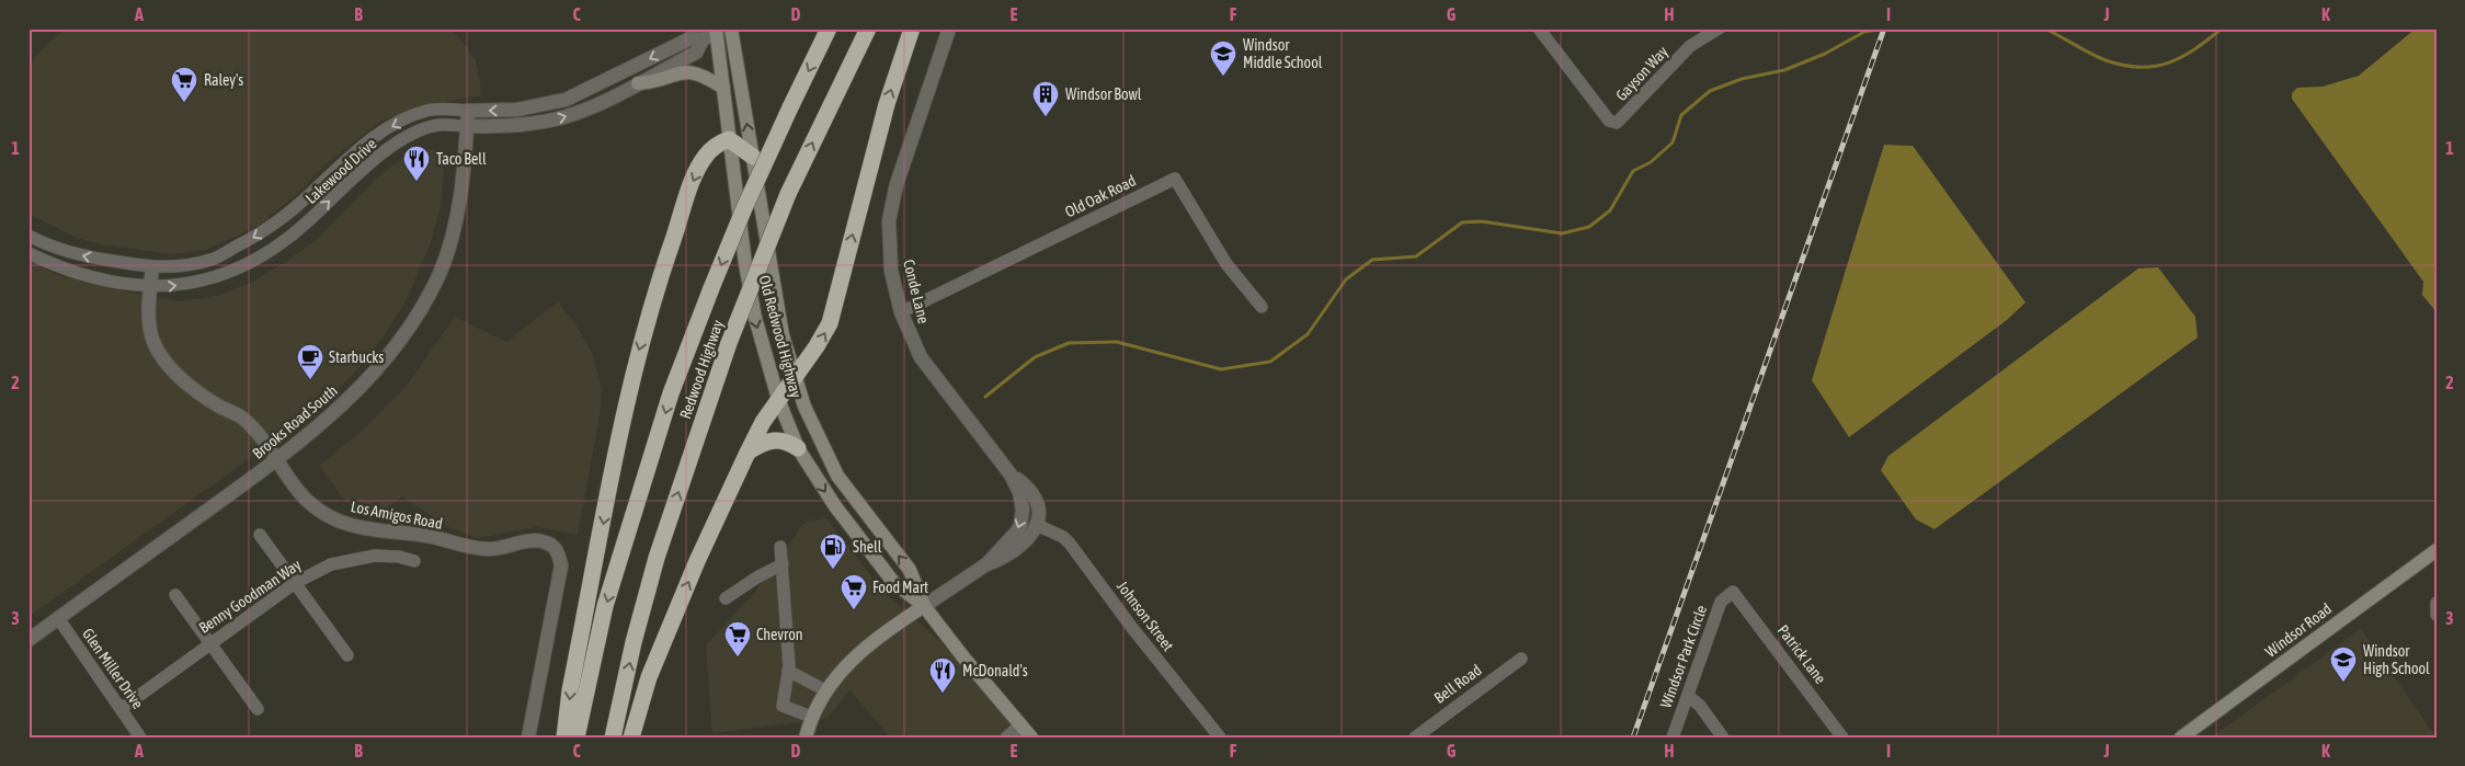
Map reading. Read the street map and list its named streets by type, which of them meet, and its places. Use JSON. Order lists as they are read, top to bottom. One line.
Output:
{"streets":{"highway":["Redwood Highway"],"main road":["Old Redwood Highway","Windsor Road"],"street":["Gayson Way","Lakewood Drive","Old Oak Road","Conde Lane","Brooks Road South","Los Amigos Road","Benny Goodman Way","Johnson Street","Patrick Lane","Windsor Park Circle","Glen Miller Drive","Bell Road"]},"crossings":[["Lakewood Drive","Old Redwood Highway"],["Lakewood Drive","Brooks Road South"],["Lakewood Drive","Los Amigos Road"],["Old Oak Road","Conde Lane"],["Conde Lane","Old Redwood Highway"],["Conde Lane","Johnson Street"],["Brooks Road South","Los Amigos Road"],["Brooks Road South","Glen Miller Drive"],["Benny Goodman Way","Glen Miller Drive"],["Patrick Lane","Windsor Park Circle"]],"places":{"school or university":["Windsor Middle School","Windsor High School"],"supermarket":["Raley's","Food Mart","Chevron"],"building":["Windsor Bowl"],"restaurant":["Taco Bell","McDonald's"],"cafe":["Starbucks"],"fuel station":["Shell"]},"grid":{"columns":["A","B","C","D","E","F","G","H","I","J","K"],"rows":["1","2","3"]}}
